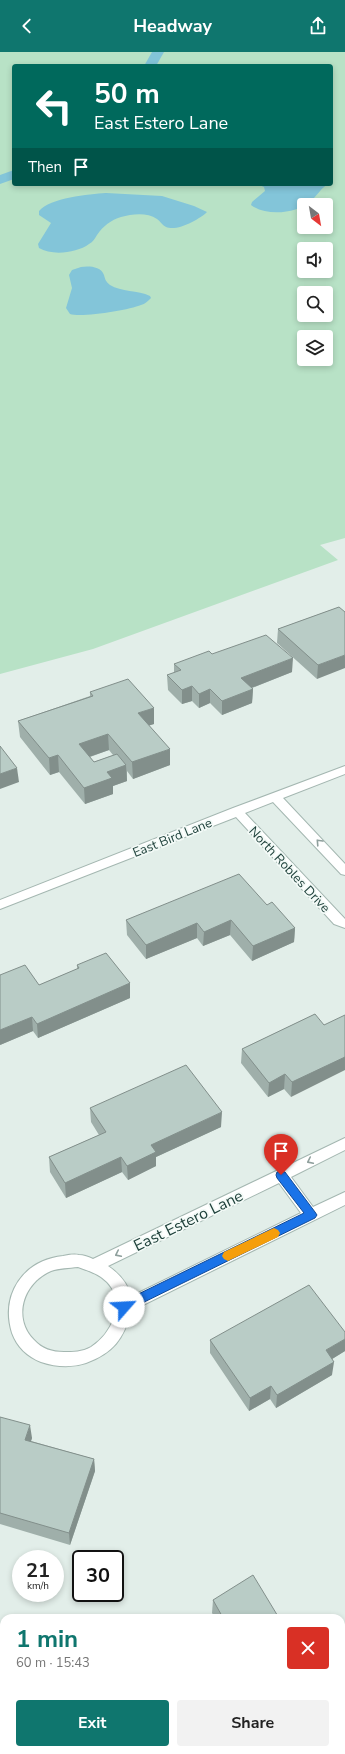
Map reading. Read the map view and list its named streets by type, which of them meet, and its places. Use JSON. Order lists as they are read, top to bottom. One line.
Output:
{"streets":{"street":["East Bird Lane","North Robles Drive","East Estero Lane"]},"crossings":[["East Bird Lane","North Robles Drive"]],"north":"bottom right","page":{"header":"Headway","turn":["50 m","East Estero Lane"],"then":"Then","speed":"21 km/h","limit":"30","heading":["1 min","60 m · 15:43"],"buttons":["Exit","Share"]}}
